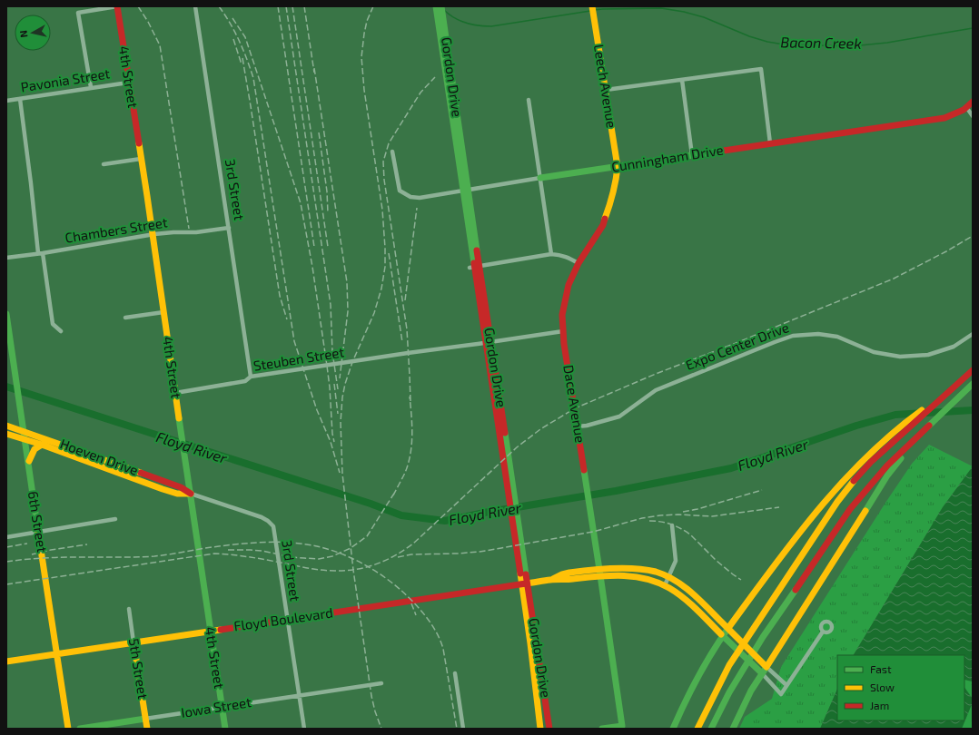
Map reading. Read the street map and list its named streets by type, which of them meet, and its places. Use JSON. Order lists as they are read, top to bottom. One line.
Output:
{"streets":{"main road":["4th Street","Gordon Drive","Leech Avenue","Cunningham Drive","Dace Avenue","Hoeven Drive","6th Street","Floyd Boulevard","5th Street","Iowa Street"],"street":["Pavonia Street","3rd Street","Chambers Street","Expo Center Drive","Steuben Street"]},"crossings":[["4th Street","Pavonia Street"],["4th Street","Chambers Street"],["4th Street","Steuben Street"],["4th Street","Hoeven Drive"],["4th Street","Floyd Boulevard"],["4th Street","Iowa Street"],["Leech Avenue","Cunningham Drive"],["Leech Avenue","Dace Avenue"],["3rd Street","Chambers Street"],["3rd Street","Steuben Street"],["3rd Street","Hoeven Drive"],["3rd Street","Iowa Street"],["Expo Center Drive","Dace Avenue"],["Steuben Street","Dace Avenue"],["Dace Avenue","Floyd Boulevard"],["Hoeven Drive","6th Street"],["6th Street","Iowa Street"],["Floyd Boulevard","5th Street"],["5th Street","Iowa Street"]],"water":["Bacon Creek","Floyd River"],"legend":["Fast","Slow","Jam"],"north":"left"}
